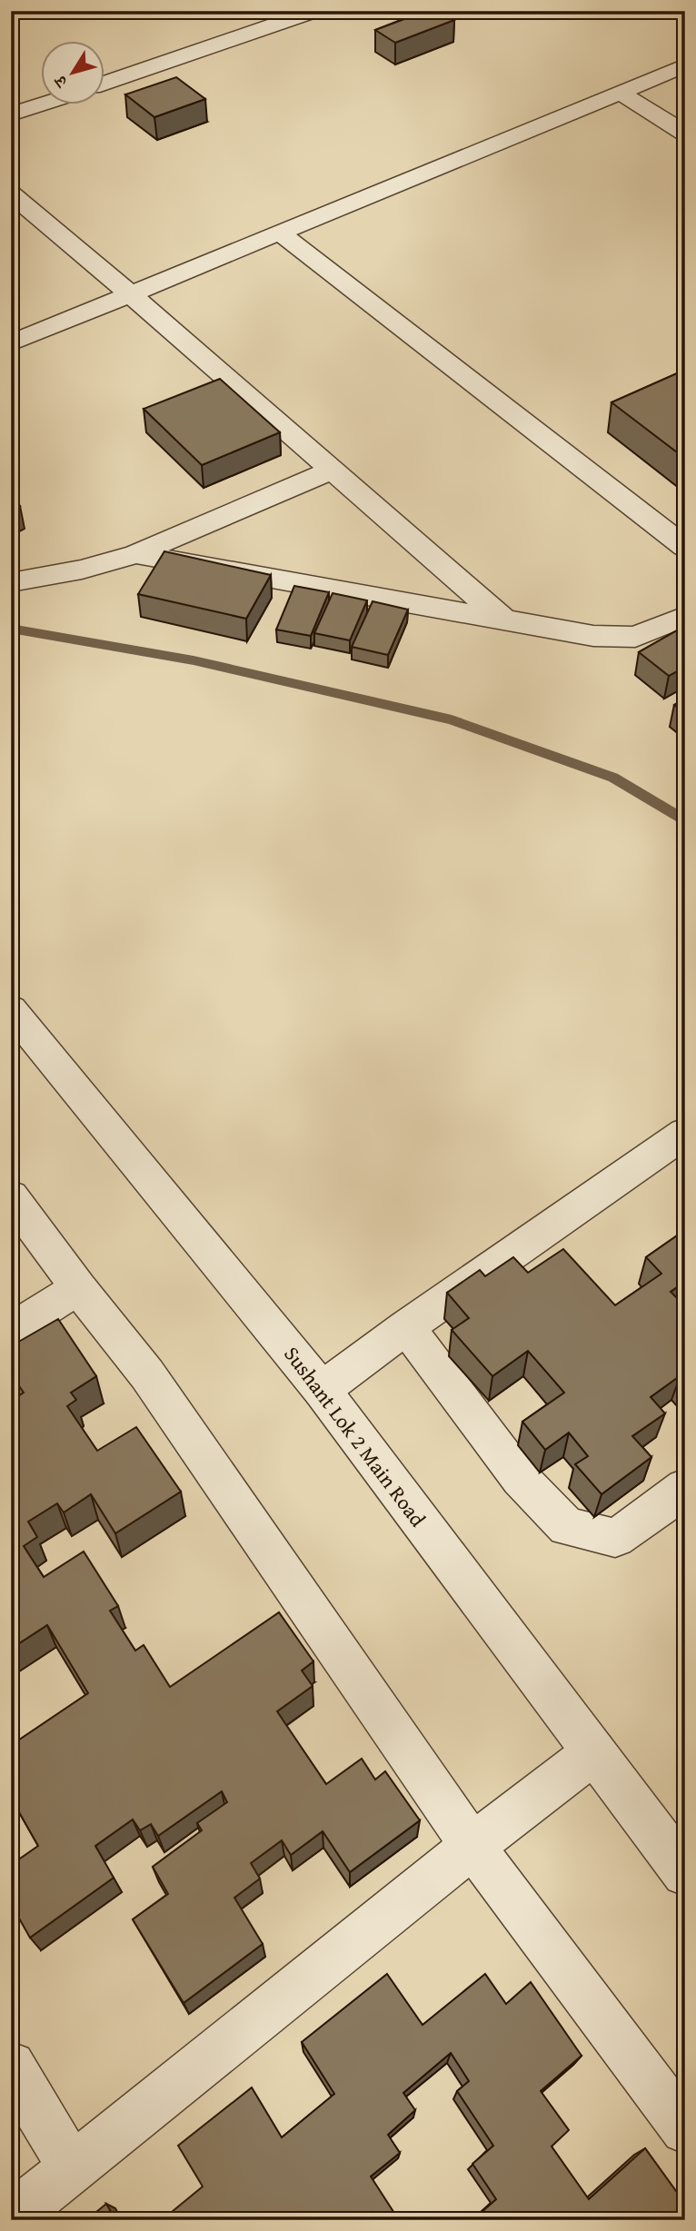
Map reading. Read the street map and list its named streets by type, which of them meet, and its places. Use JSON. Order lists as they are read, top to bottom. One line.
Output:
{"streets":{"street":["Sushant Lok 2 Main Road"]},"north":"bottom left"}
